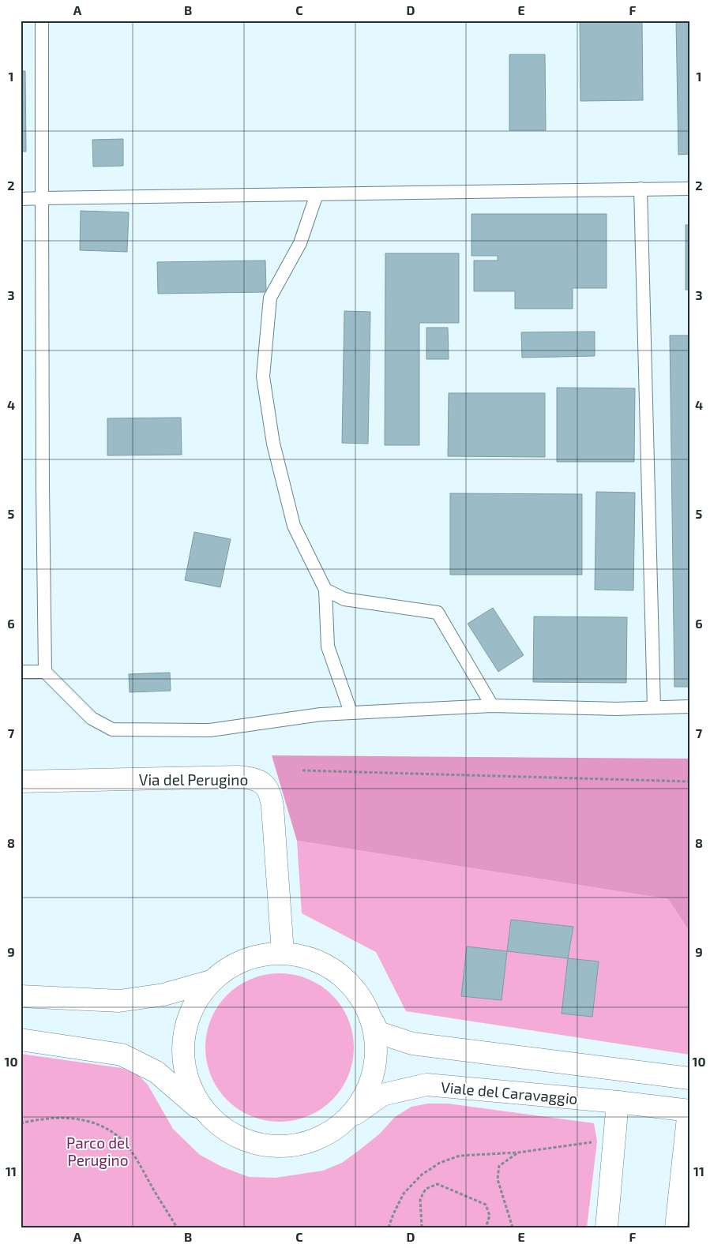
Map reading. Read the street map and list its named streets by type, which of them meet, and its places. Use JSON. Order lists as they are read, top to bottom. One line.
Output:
{"streets":{"street":["Via del Perugino","Viale del Caravaggio"]},"parks":["Parco del Perugino"],"grid":{"columns":["A","B","C","D","E","F"],"rows":["1","2","3","4","5","6","7","8","9","10","11"]}}
